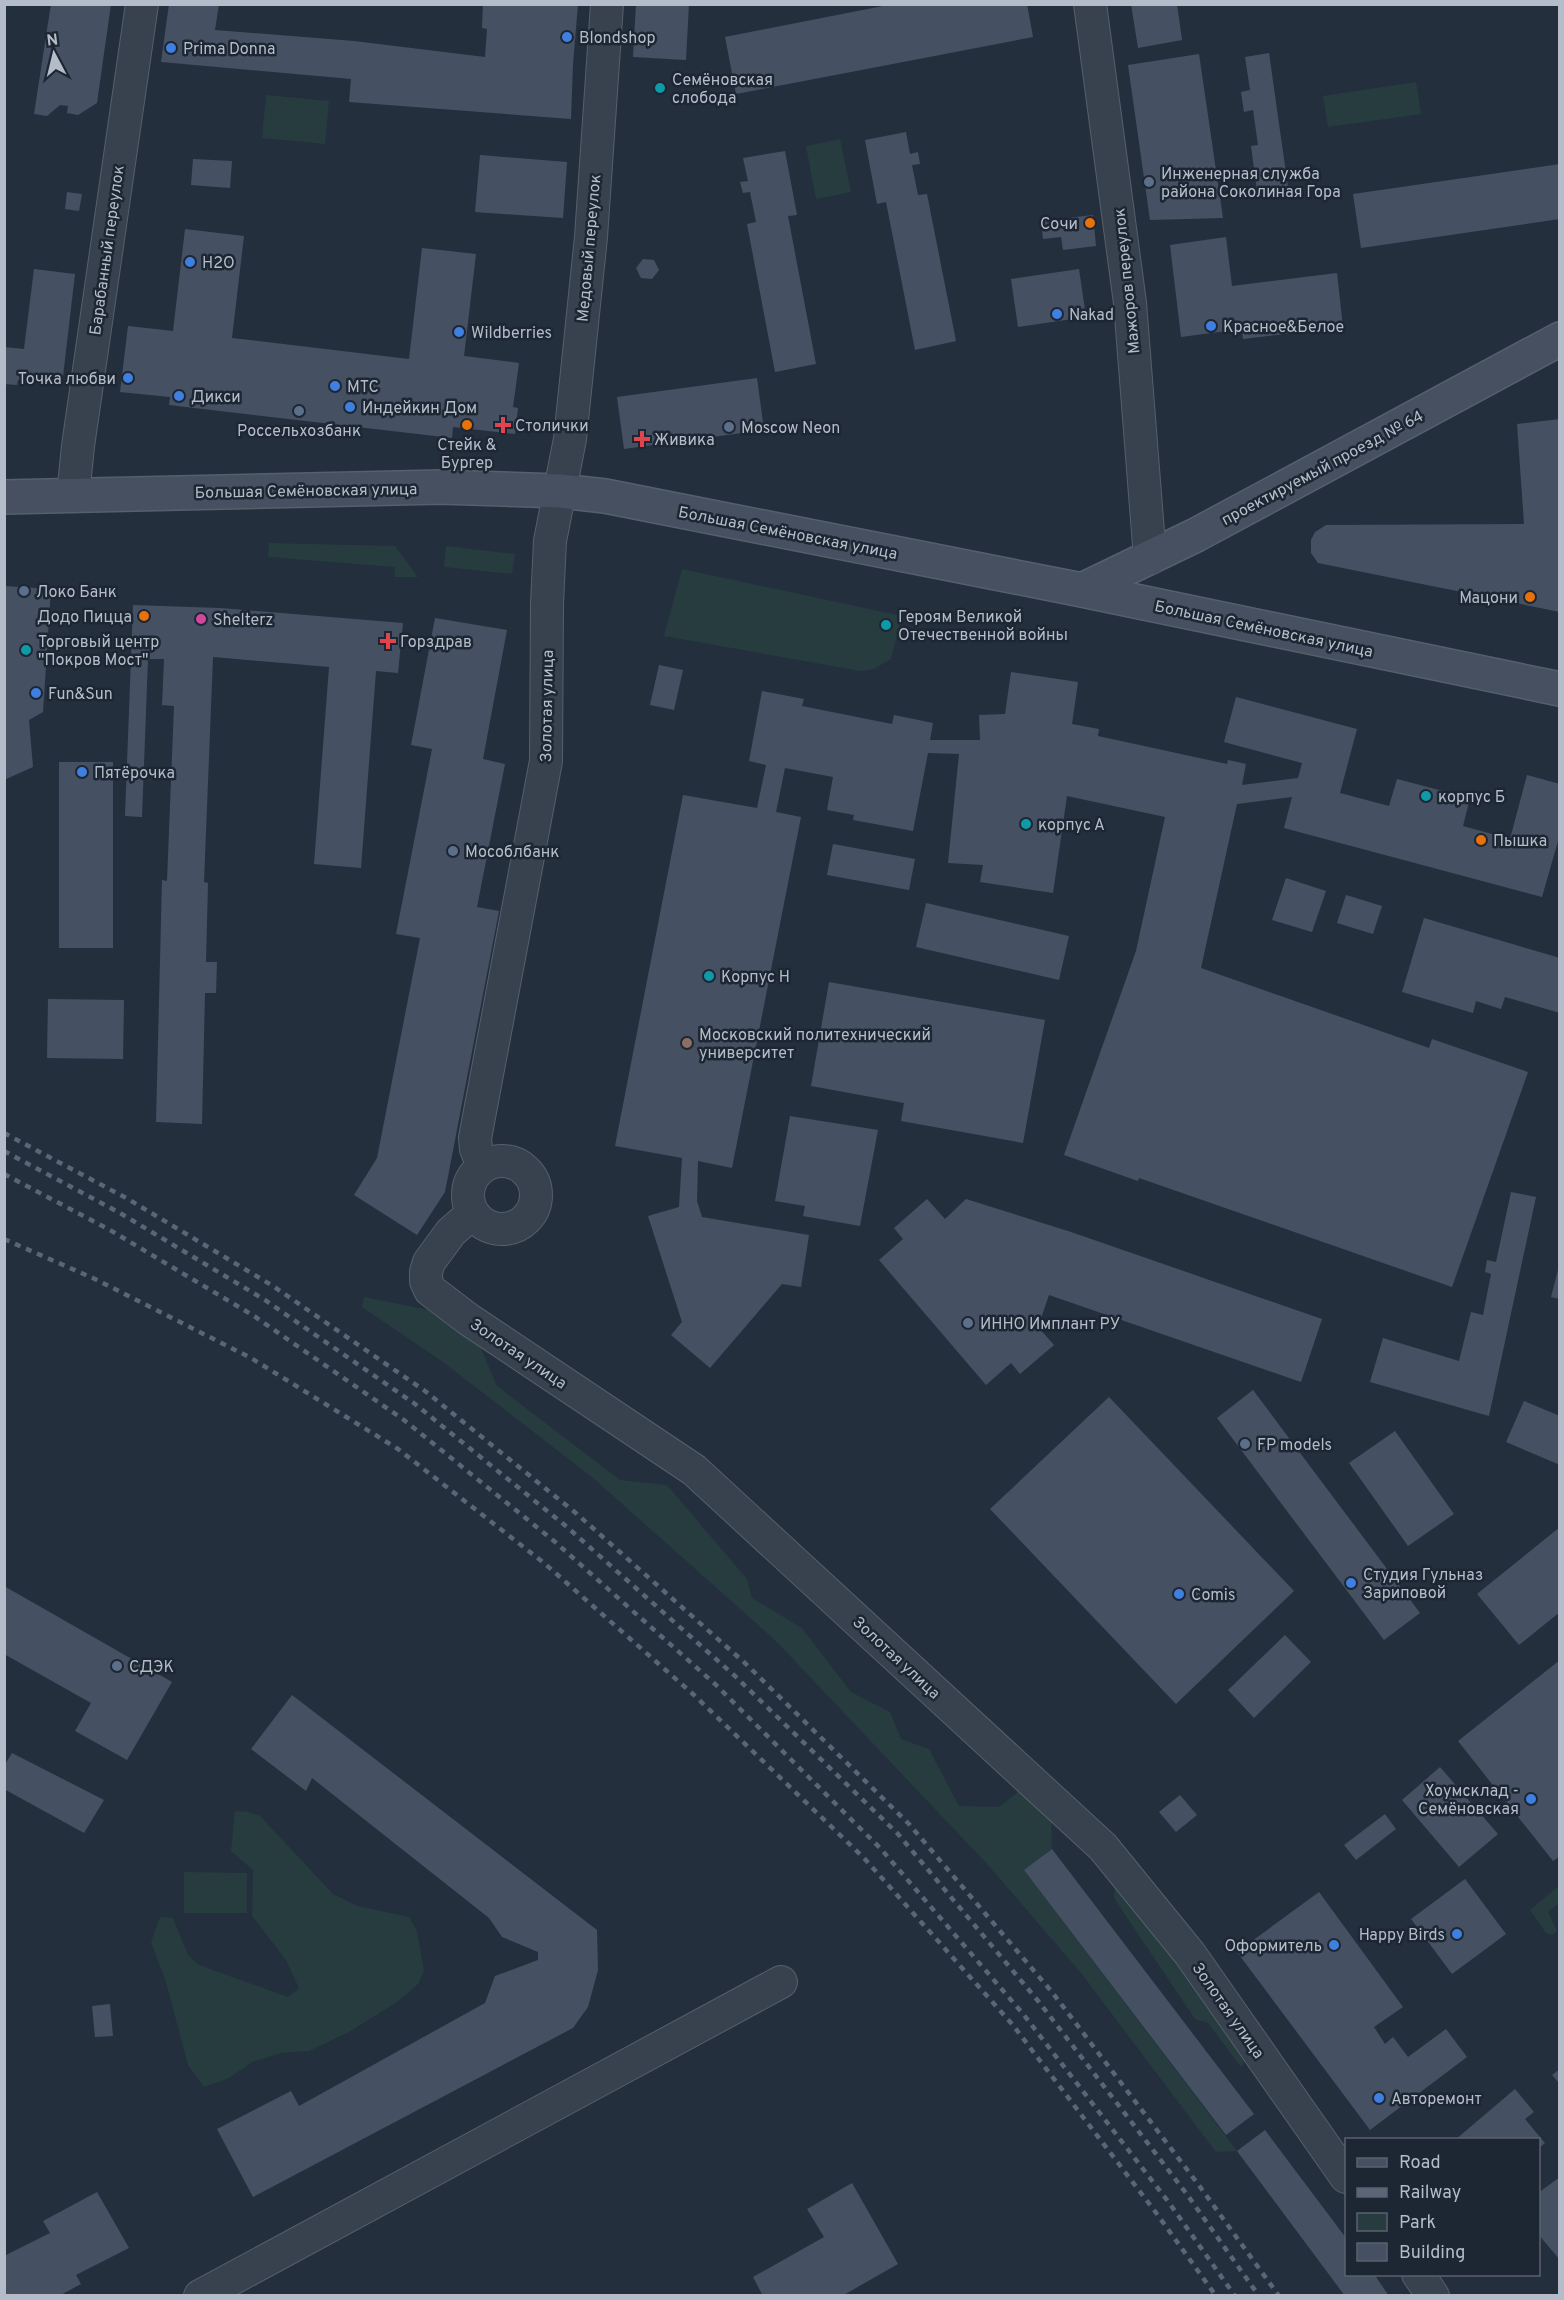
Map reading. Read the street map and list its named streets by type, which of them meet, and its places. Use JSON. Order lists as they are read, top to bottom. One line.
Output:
{"streets":{"main road":["проектируемый проезд № 64","Большая Семёновская улица"],"street":["Медовый переулок","Барабанный переулок","Мажоров переулок","Золотая улица"]},"crossings":[["Медовый переулок","Большая Семёновская улица"],["Медовый переулок","Золотая улица"],["Барабанный переулок","Большая Семёновская улица"],["Мажоров переулок","проектируемый проезд № 64"],["проектируемый проезд № 64","Большая Семёновская улица"],["Большая Семёновская улица","Золотая улица"]],"places":{"other":["Blondshop","Prima Donna","Семёновская слобода","Инженерная служба района Соколиная Гора","Сочи","H2O","Nakad","Красное&Белое","Wildberries","Точка любви","МТС","Дикси","Индейкин Дом","Россельхозбанк","Стейк & Бургер","Moscow Neon","Локо Банк","Мацони","Додо Пицца","Shelterz","Героям Великой Отечественной войны","Торговый центр \"Покров Мост\"","Fun&Sun","Пятёрочка","корпус Б","корпус А","Пышка","Мособлбанк","Корпус Н","Московский политехнический университет","ИННО Имплант РУ","FP models","Студия Гульназ Зариповой","Comis","СДЭК","Хоумсклад - Семёновская","Happy Birds","Оформитель","Авторемонт"],"health":["Столички","Живика","Горздрав"]},"legend":["Road","Railway","Park","Building"],"north":"top"}
